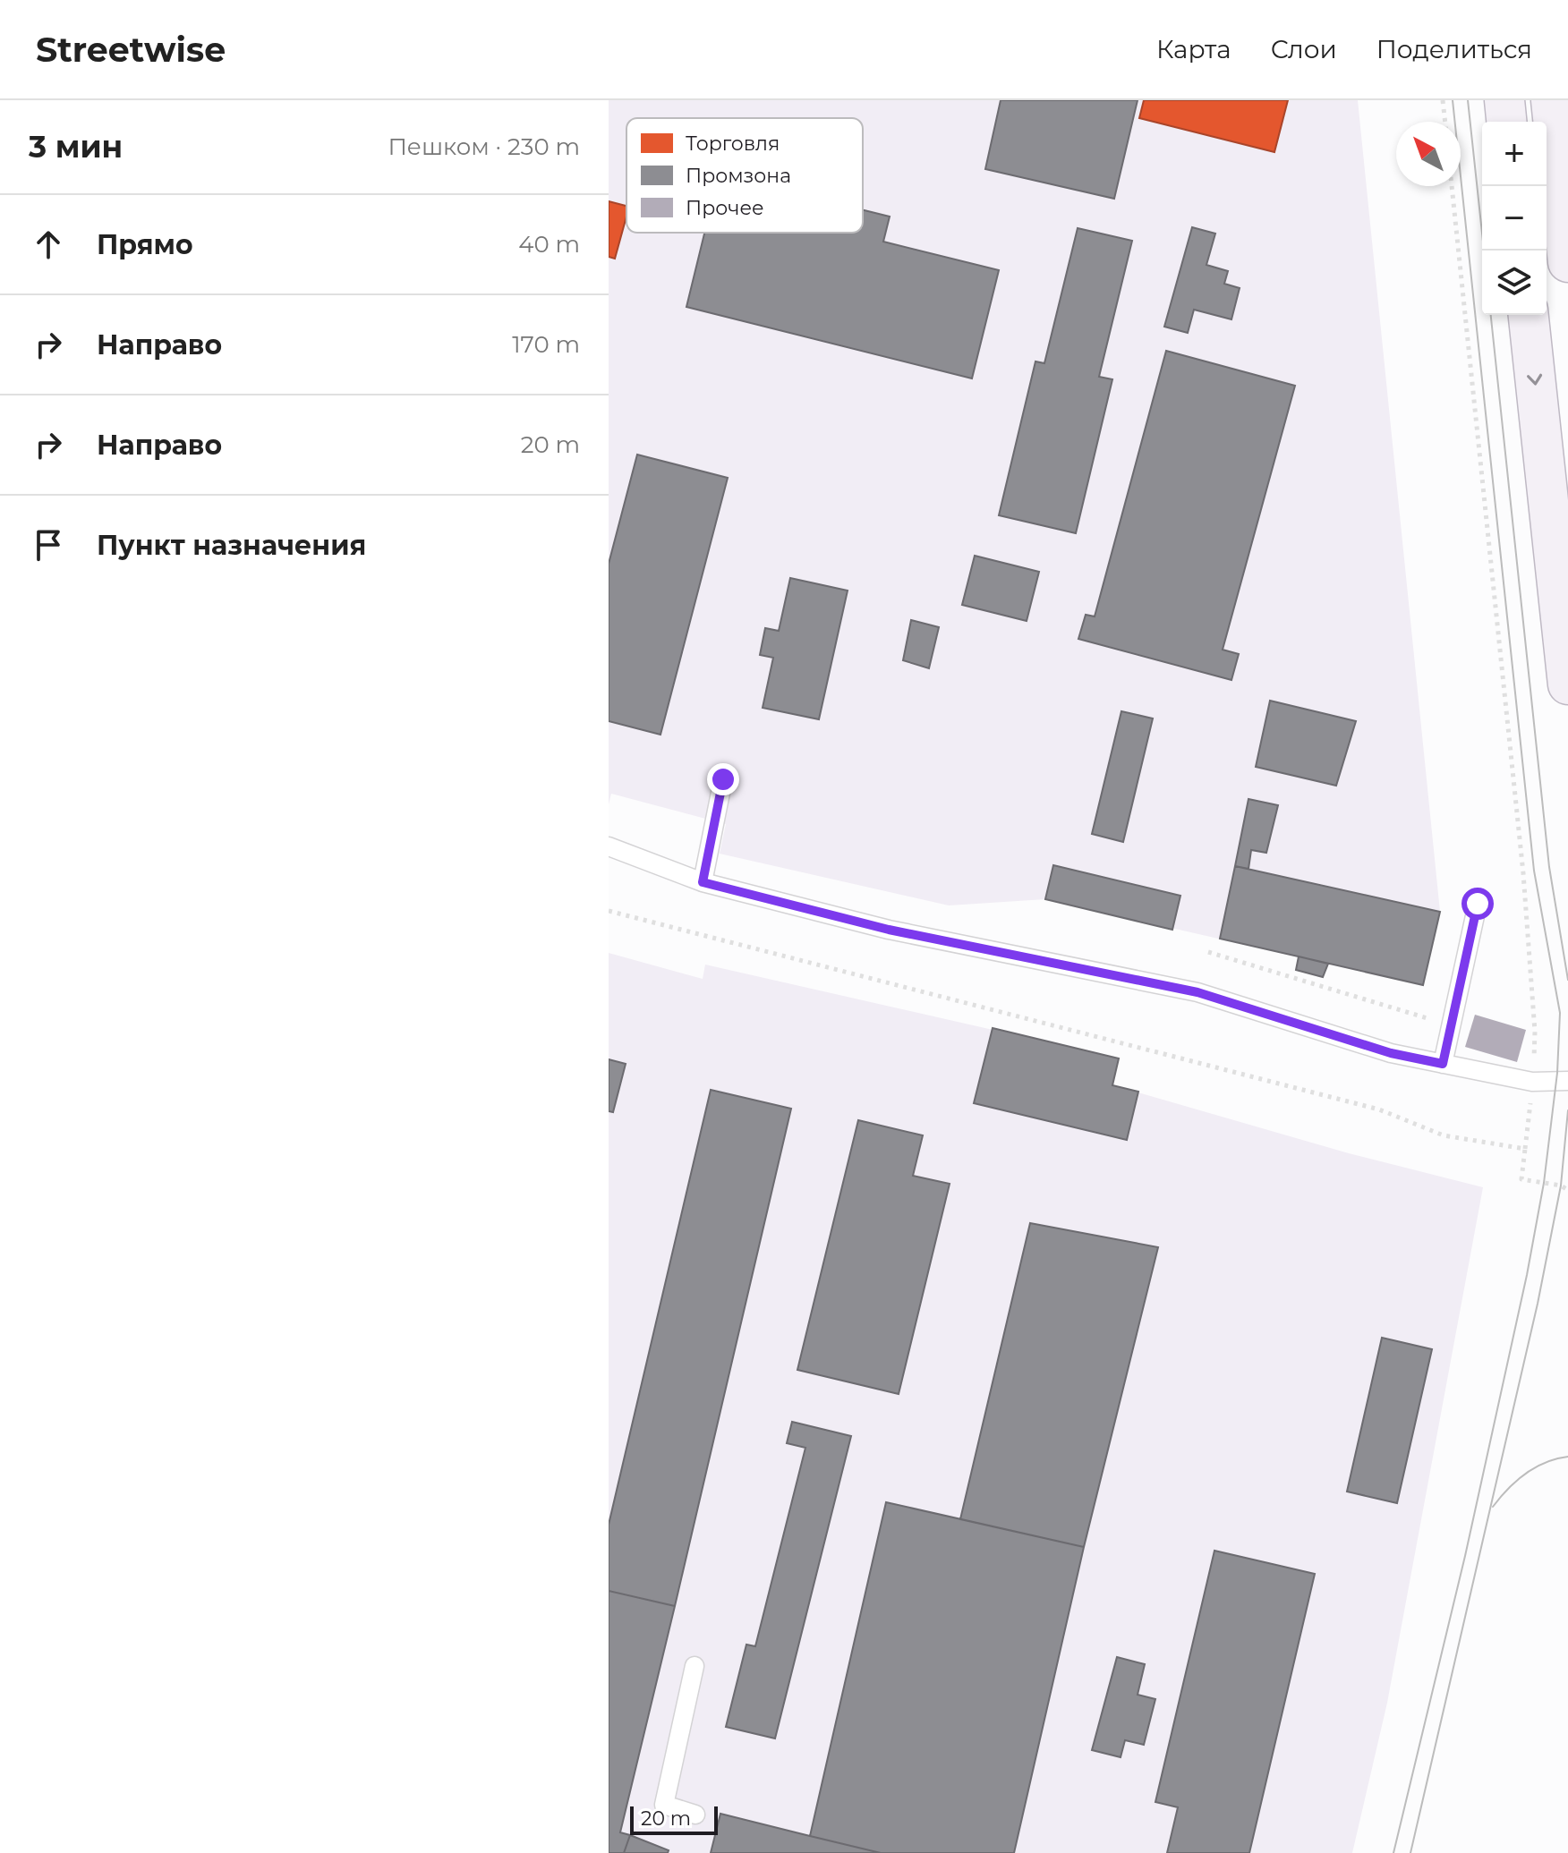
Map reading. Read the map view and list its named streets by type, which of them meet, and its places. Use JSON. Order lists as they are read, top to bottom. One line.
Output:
{"legend":["Торговля","Промзона","Прочее"],"scale_bar":"20 m","north":"top left","page":{"header":"Streetwise","nav":["Карта","Слои","Поделиться"],"heading":["3 мин","Пешком · 230 m"],"map_buttons":["+","−"],"list":[["Прямо","40 m"],["Направо","170 m"],["Направо","20 m"],"Пункт назначения"],"scale":"20 m"}}
